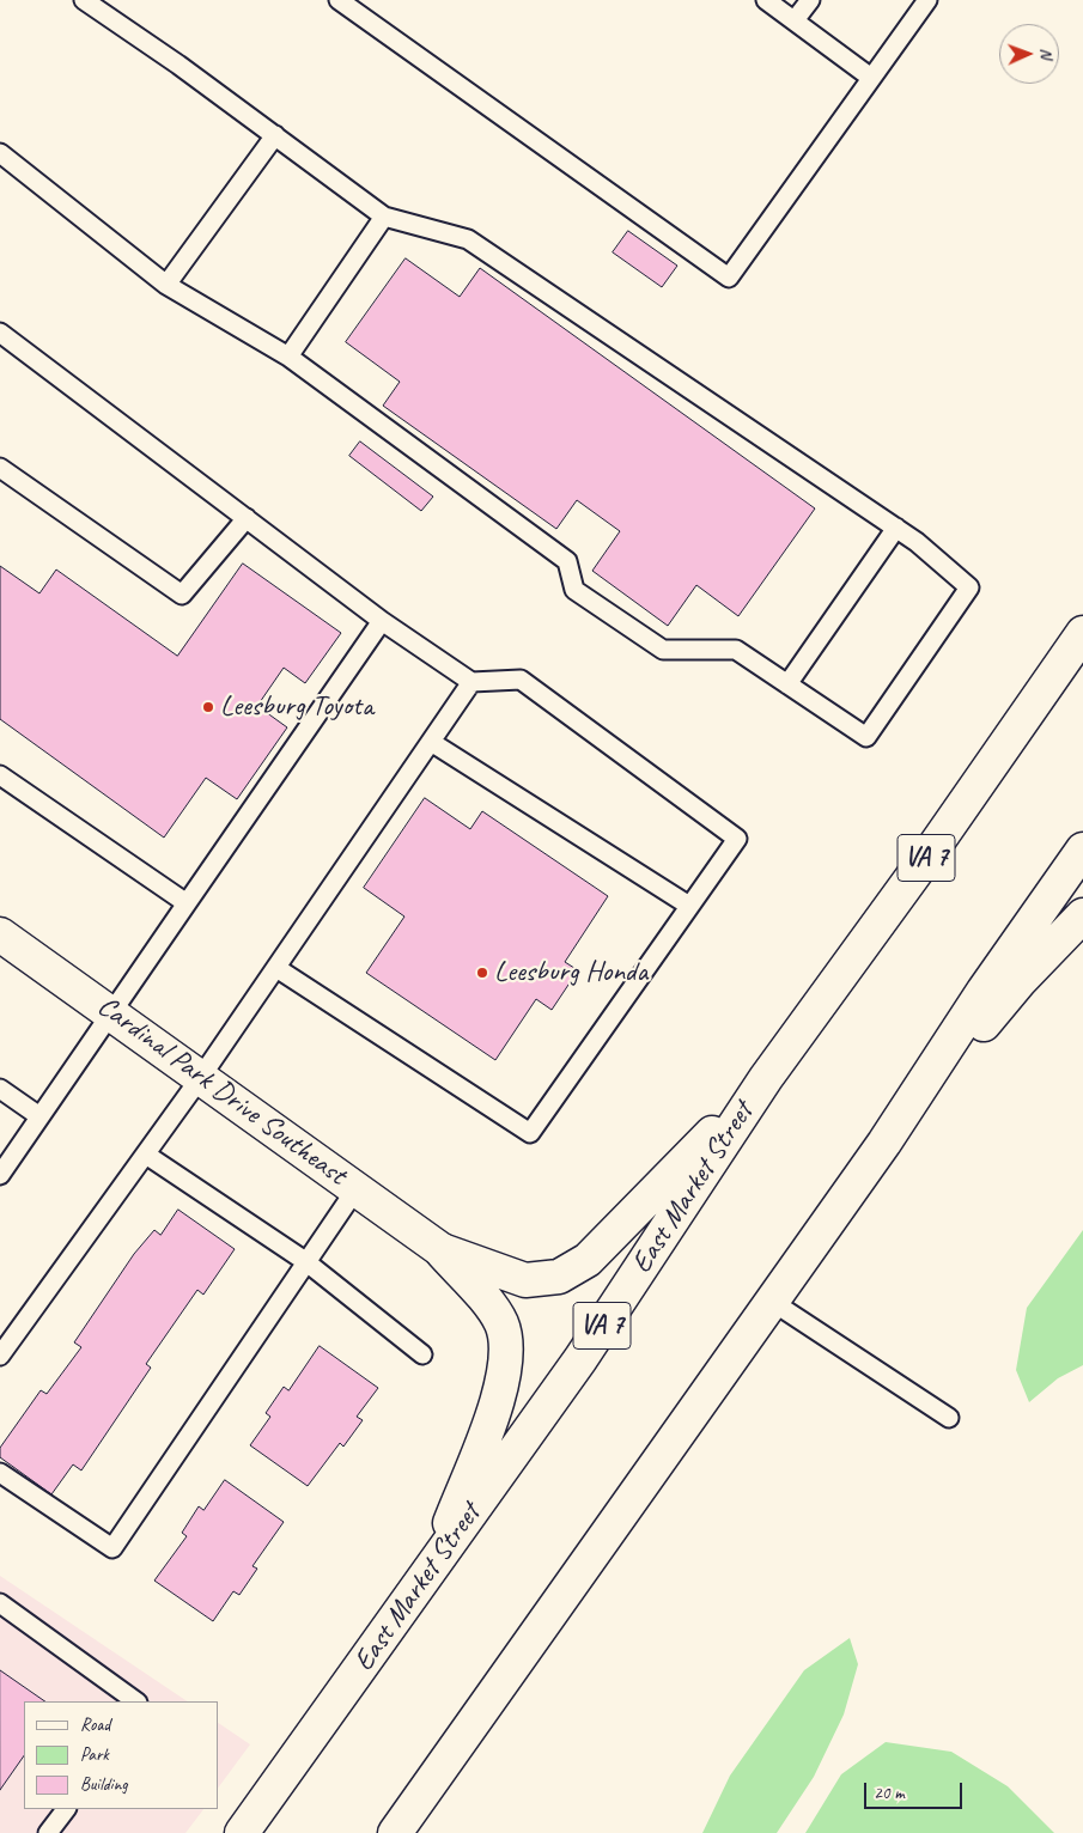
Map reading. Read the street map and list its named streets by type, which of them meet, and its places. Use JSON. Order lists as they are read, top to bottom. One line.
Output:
{"streets":{"main road":["VA 7","Cardinal Park Drive Southeast","East Market Street"]},"places":["Leesburg Toyota","Leesburg Honda"],"legend":["Road","Park","Building"],"scale_bar":"20 m","north":"right"}
